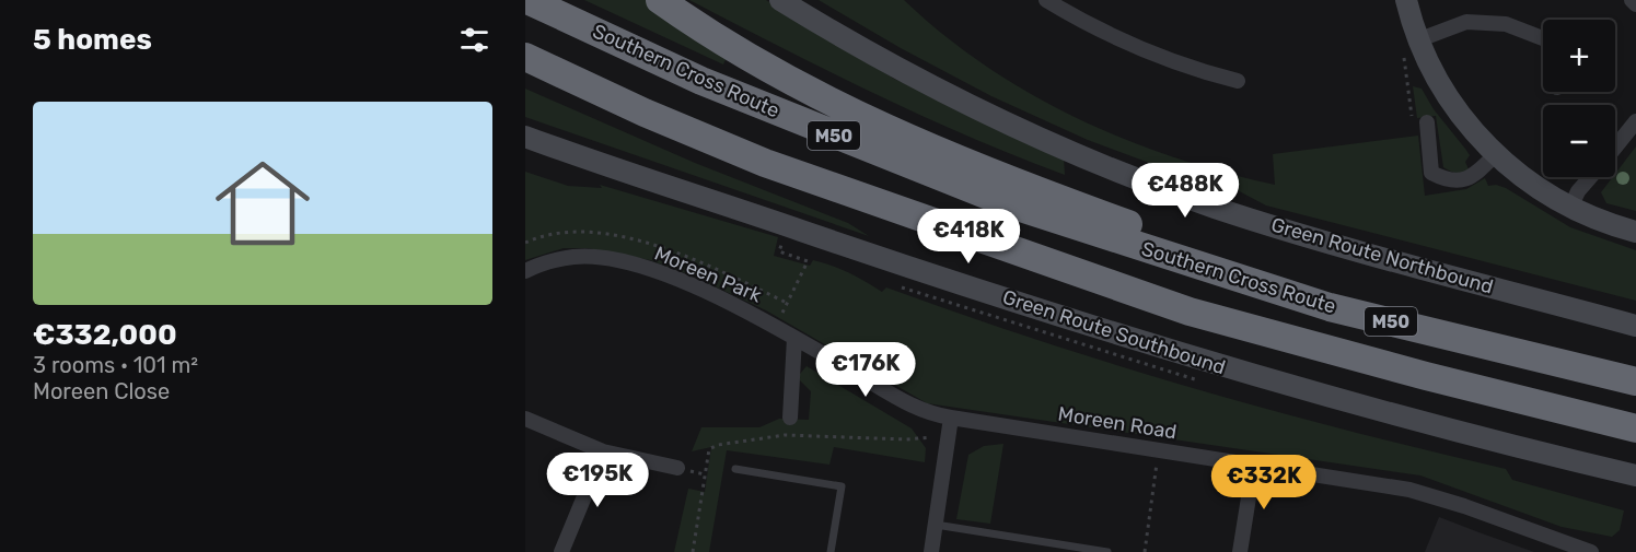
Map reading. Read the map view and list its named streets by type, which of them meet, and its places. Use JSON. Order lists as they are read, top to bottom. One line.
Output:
{"streets":{"highway":["Southern Cross Route","M50"],"main road":["Green Route Northbound","Green Route Southbound"],"street":["Moreen Park","Moreen Road"]},"crossings":[["Moreen Park","Moreen Road"]],"page":{"heading":"5 homes","map_buttons":["+","−"],"list":[{"name":"€332,000","note":"3 rooms · 101 m² · Moreen Close"}],"price":["€488K","€418K","€176K","€195K","€332K"]}}
